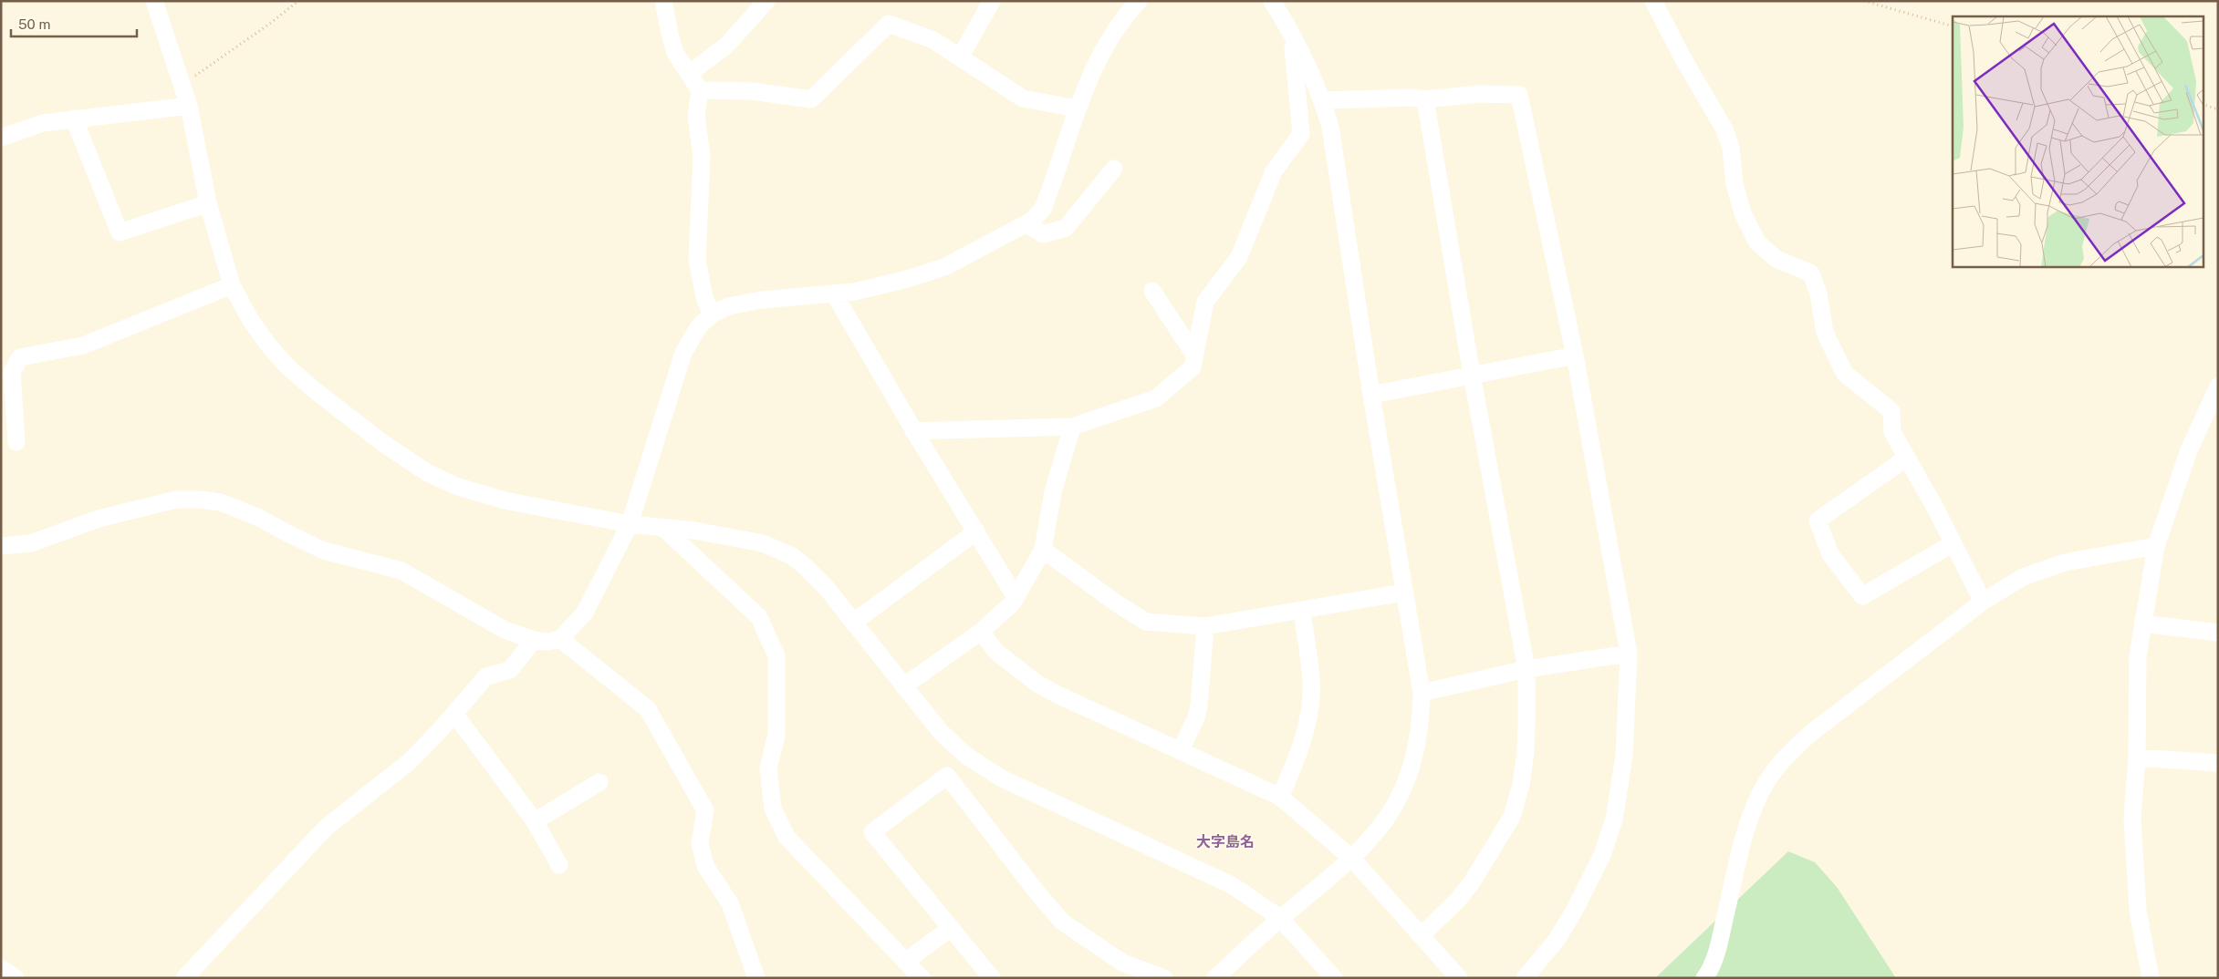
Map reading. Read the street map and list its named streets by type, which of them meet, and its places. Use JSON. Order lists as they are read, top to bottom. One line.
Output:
{"districts":["大字島名"],"scale_bar":"50 m"}
